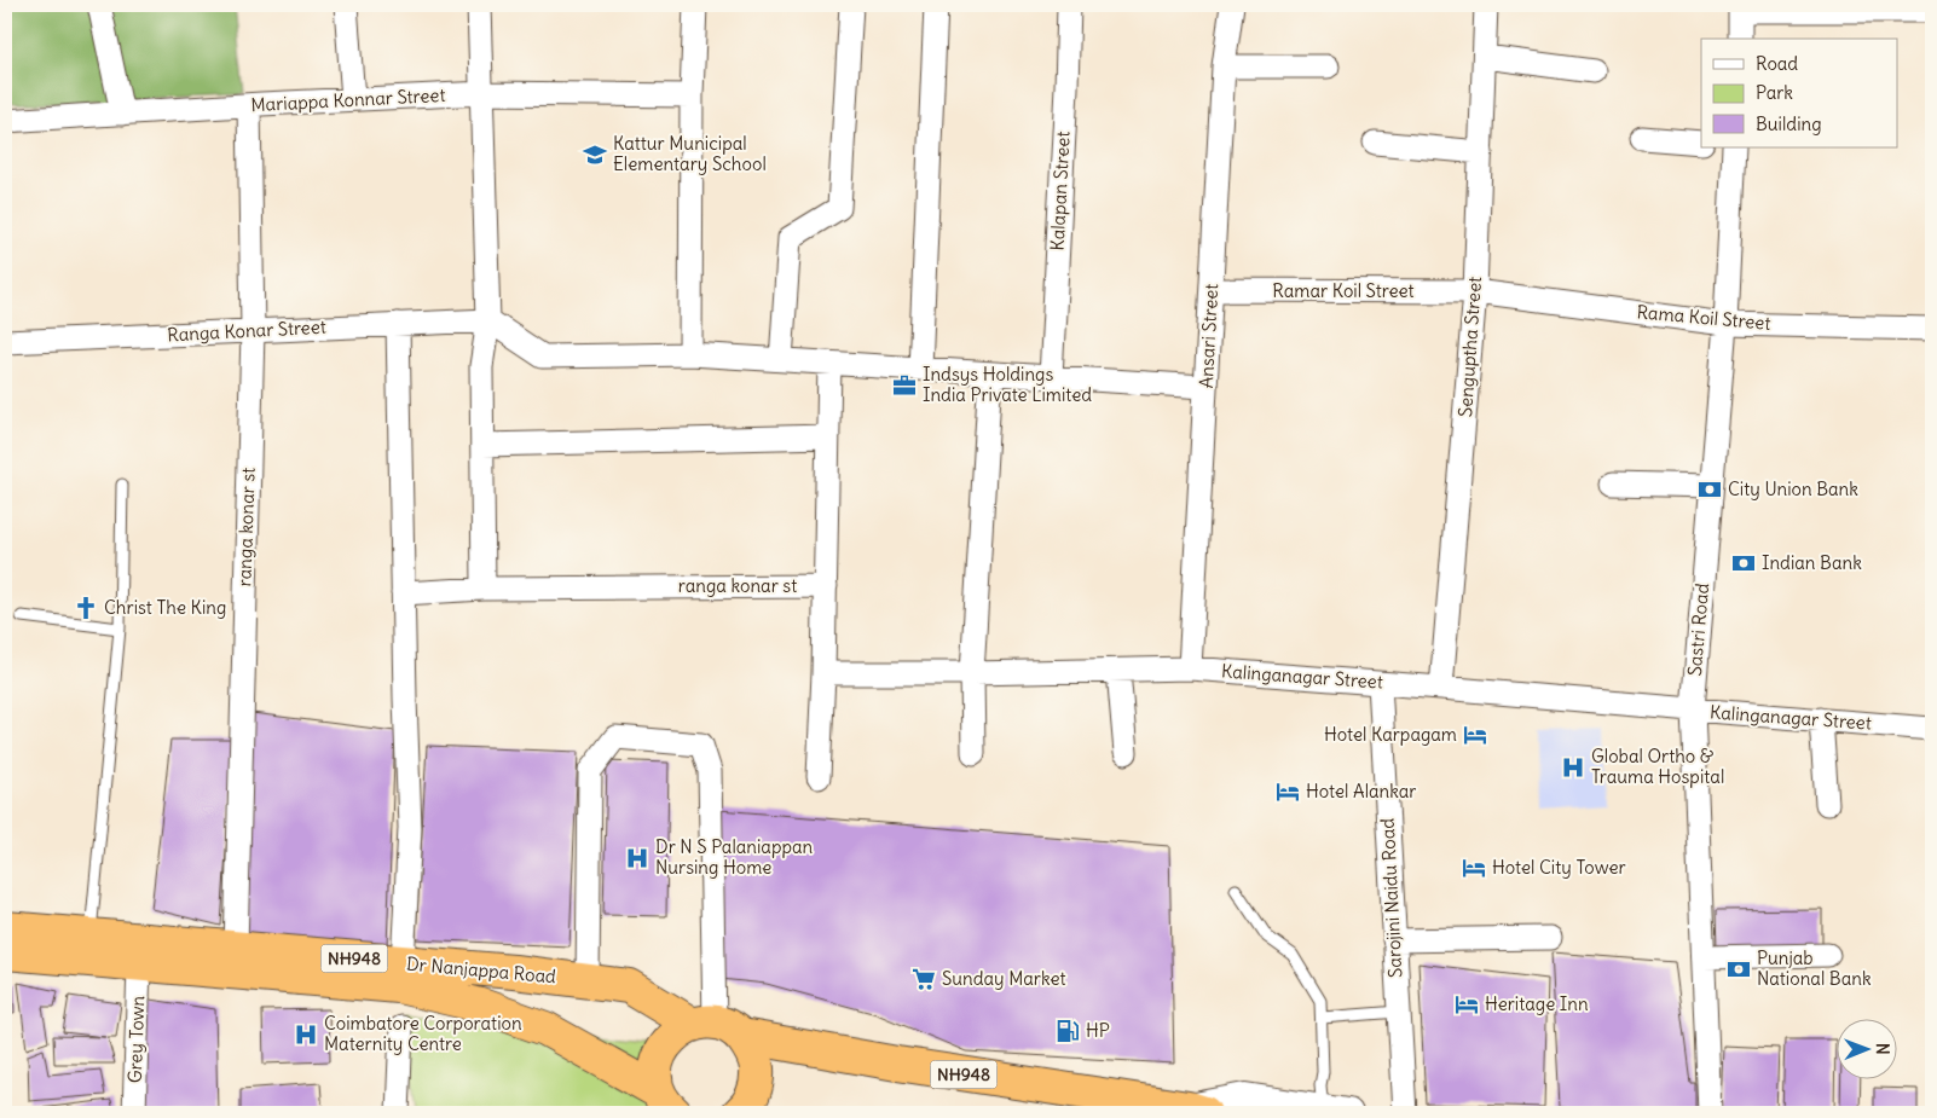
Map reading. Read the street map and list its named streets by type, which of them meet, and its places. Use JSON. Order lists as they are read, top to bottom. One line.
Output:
{"streets":{"highway":["NH948","Dr Nanjappa Road"],"street":["Mariappa Konnar Street","Kalapan Street","Ramar Koil Street","Rama Koil Street","Ranga Konar Street","Ansari Street","Senguptha Street","ranga konar st","Sastri Road","Kalinganagar Street","Sarojini Naidu Road","Grey Town"]},"crossings":[["Mariappa Konnar Street","ranga konar st"],["Ramar Koil Street","Rama Koil Street"],["Ramar Koil Street","Ansari Street"],["Ramar Koil Street","Senguptha Street"],["Rama Koil Street","Senguptha Street"],["Rama Koil Street","Sastri Road"],["Ranga Konar Street","ranga konar st"],["Ansari Street","Kalinganagar Street"],["Senguptha Street","Kalinganagar Street"],["ranga konar st","Dr Nanjappa Road"],["Sastri Road","Kalinganagar Street"],["Kalinganagar Street","Sarojini Naidu Road"],["NH948","Dr Nanjappa Road"],["Dr Nanjappa Road","Grey Town"]],"places":{"school or university":["Kattur Municipal Elementary School"],"office":["Indsys Holdings India Private Limited"],"bank":["City Union Bank","Indian Bank","Punjab National Bank"],"church":["Christ The King"],"hotel":["Hotel Karpagam","Hotel Alankar","Hotel City Tower","Heritage Inn"],"hospital":["Global Ortho & Trauma Hospital","Dr N S Palaniappan Nursing Home","Coimbatore Corporation Maternity Centre"],"supermarket":["Sunday Market"],"fuel station":["HP"]},"legend":["Road","Park","Building"],"north":"right"}
